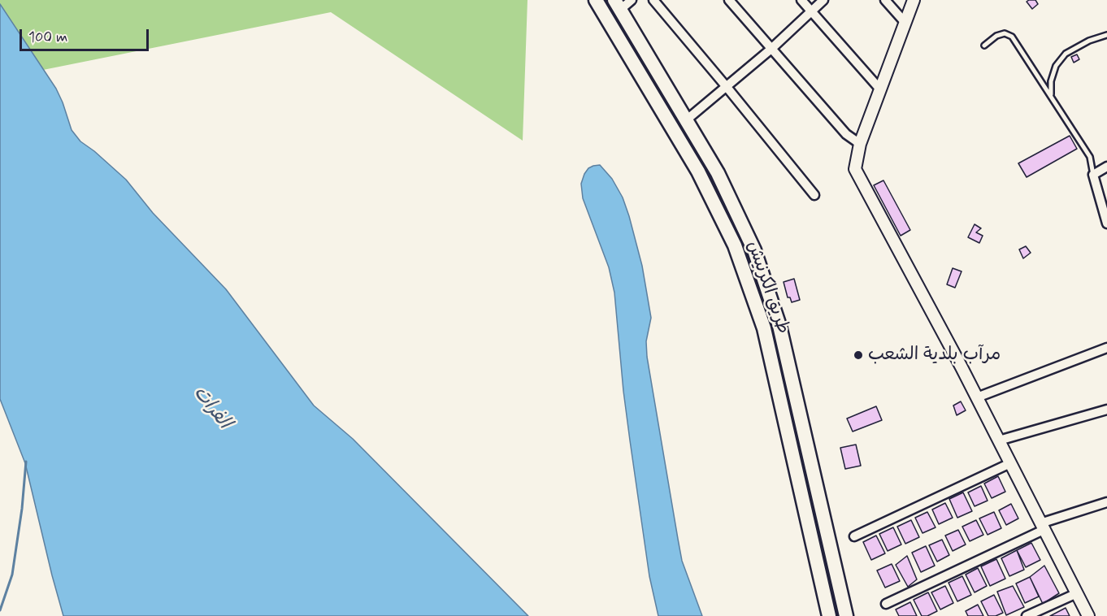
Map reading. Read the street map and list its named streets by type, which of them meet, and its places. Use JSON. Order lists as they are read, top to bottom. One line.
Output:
{"streets":{"main road":["طريق الكرنيش"]},"water":["الفرات"],"places":["مرآب بلدية الشعب"],"scale_bar":"100 m"}
